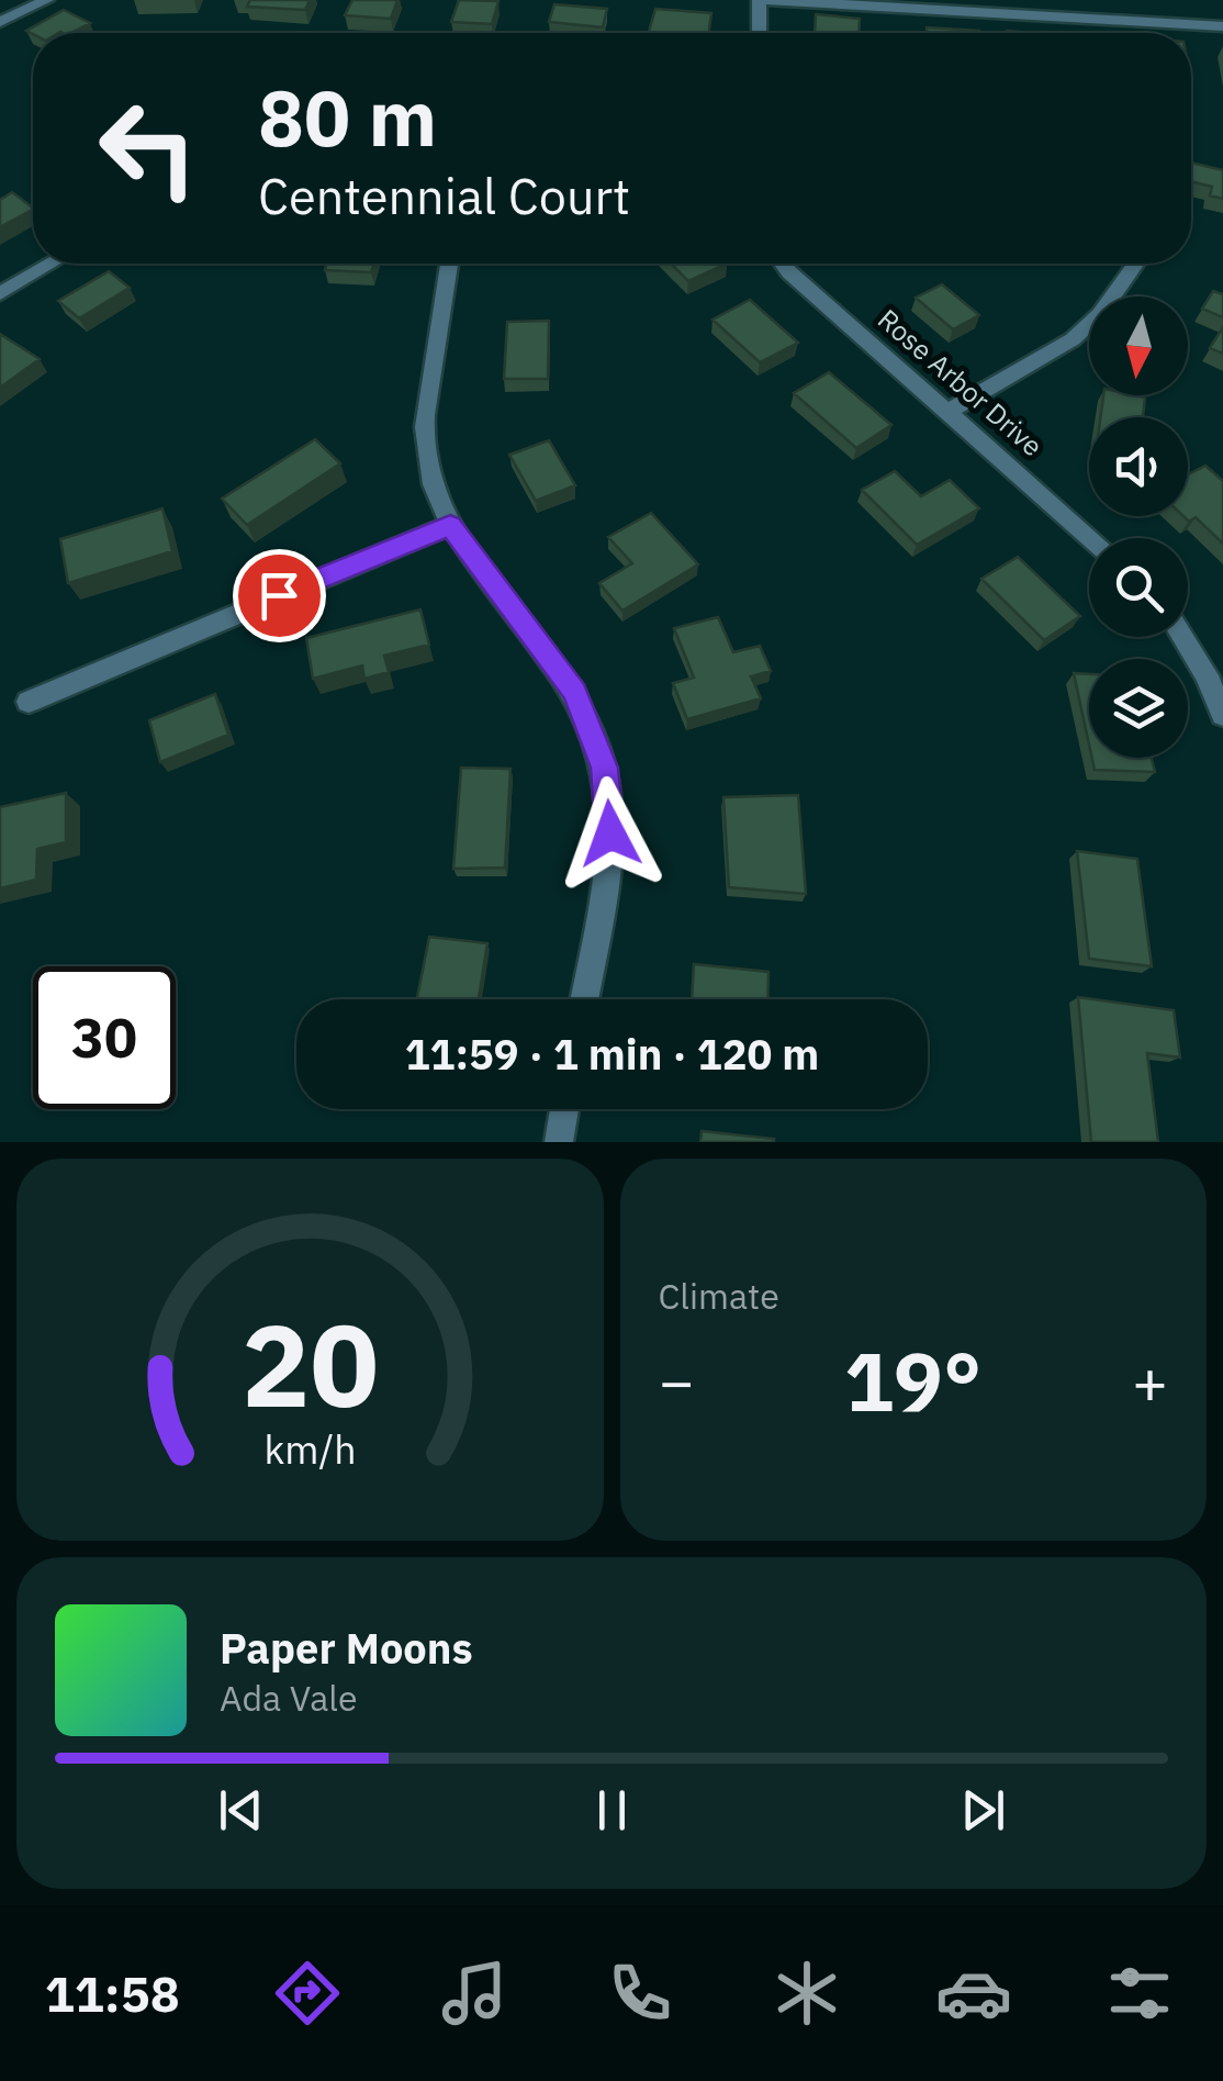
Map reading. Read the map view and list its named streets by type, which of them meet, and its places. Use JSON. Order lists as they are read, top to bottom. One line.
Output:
{"streets":{"street":["Rose Arbor Drive"]},"north":"bottom","page":{"turn":["80 m","Centennial Court"],"limit":"30","trip":"11:59 · 1 min · 120 m","tile":"Climate","heat":["−","19°","+"],"song":["Paper Moons","Ada Vale"],"tabs":"11:58","gauge":["20","km/h"]}}
